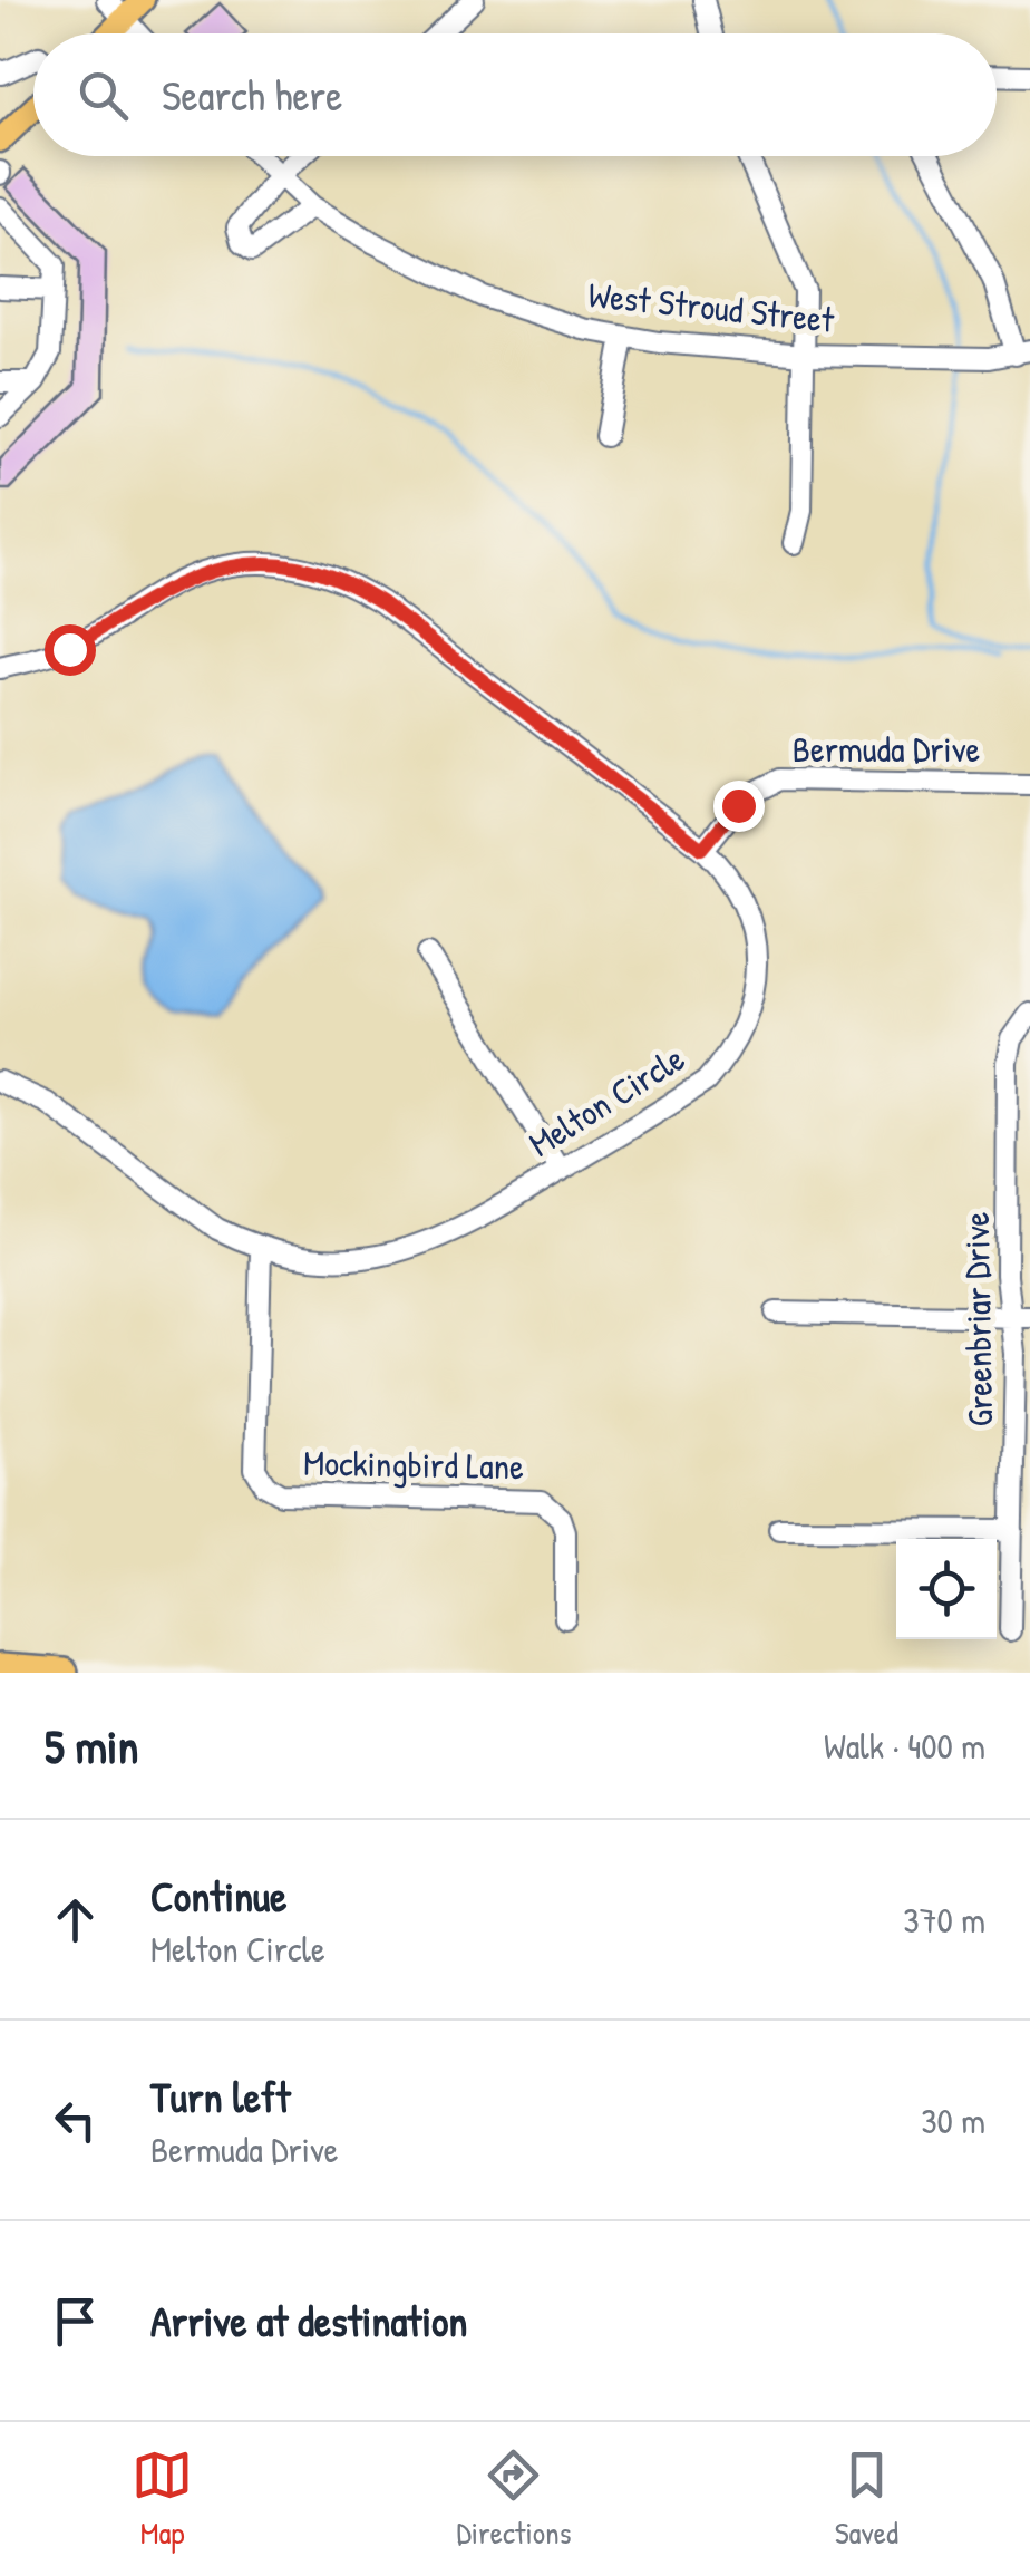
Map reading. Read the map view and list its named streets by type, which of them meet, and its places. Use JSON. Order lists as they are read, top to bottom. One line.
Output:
{"streets":{"street":["West Stroud Street","Bermuda Drive","Melton Circle","Greenbriar Drive","Mockingbird Lane"]},"crossings":[["Bermuda Drive","Melton Circle"],["Melton Circle","Mockingbird Lane"]],"page":{"search":"Search here","heading":["5 min","Walk · 400 m"],"list":[["Continue","Melton Circle","370 m"],["Turn left","Bermuda Drive","30 m"],"Arrive at destination"],"nav":["Map","Directions","Saved"]}}
